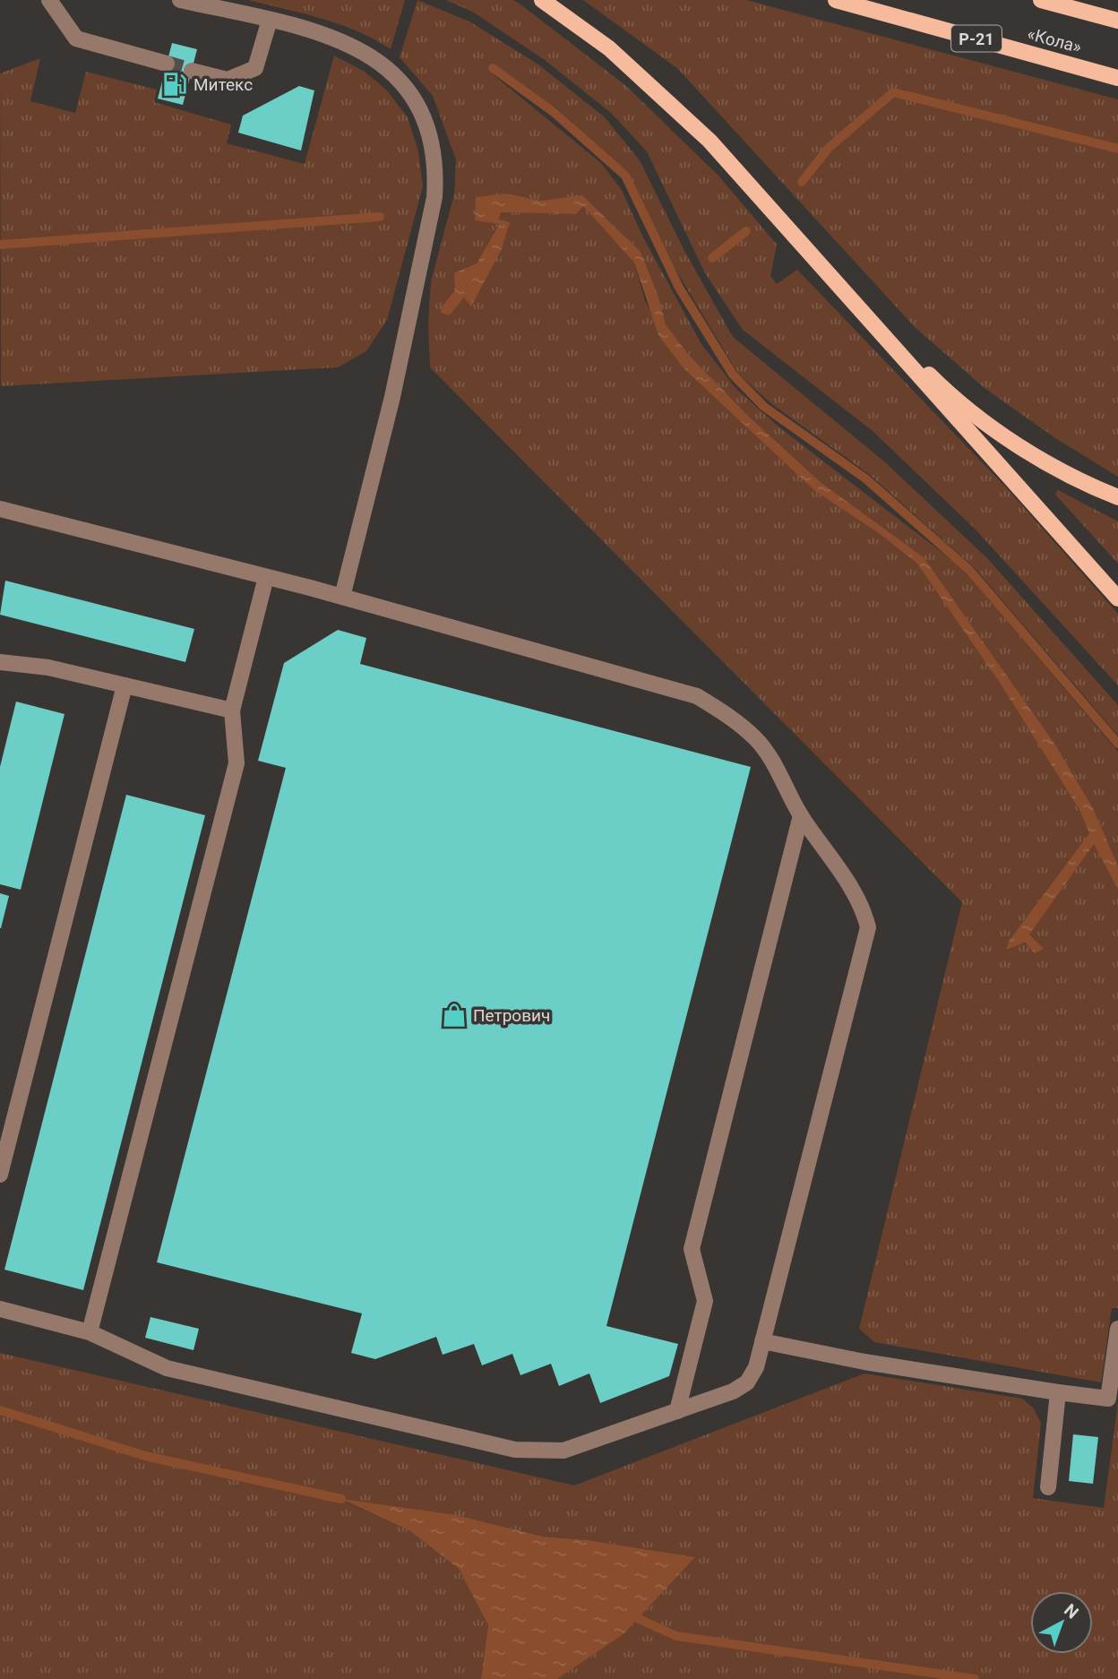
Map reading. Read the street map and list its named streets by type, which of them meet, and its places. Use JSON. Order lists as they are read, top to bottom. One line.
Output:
{"streets":{"main road":["Р-21","«Кола»"]},"places":{"fuel station":["Митекс"],"shop":["Петрович"]},"north":"top right"}
